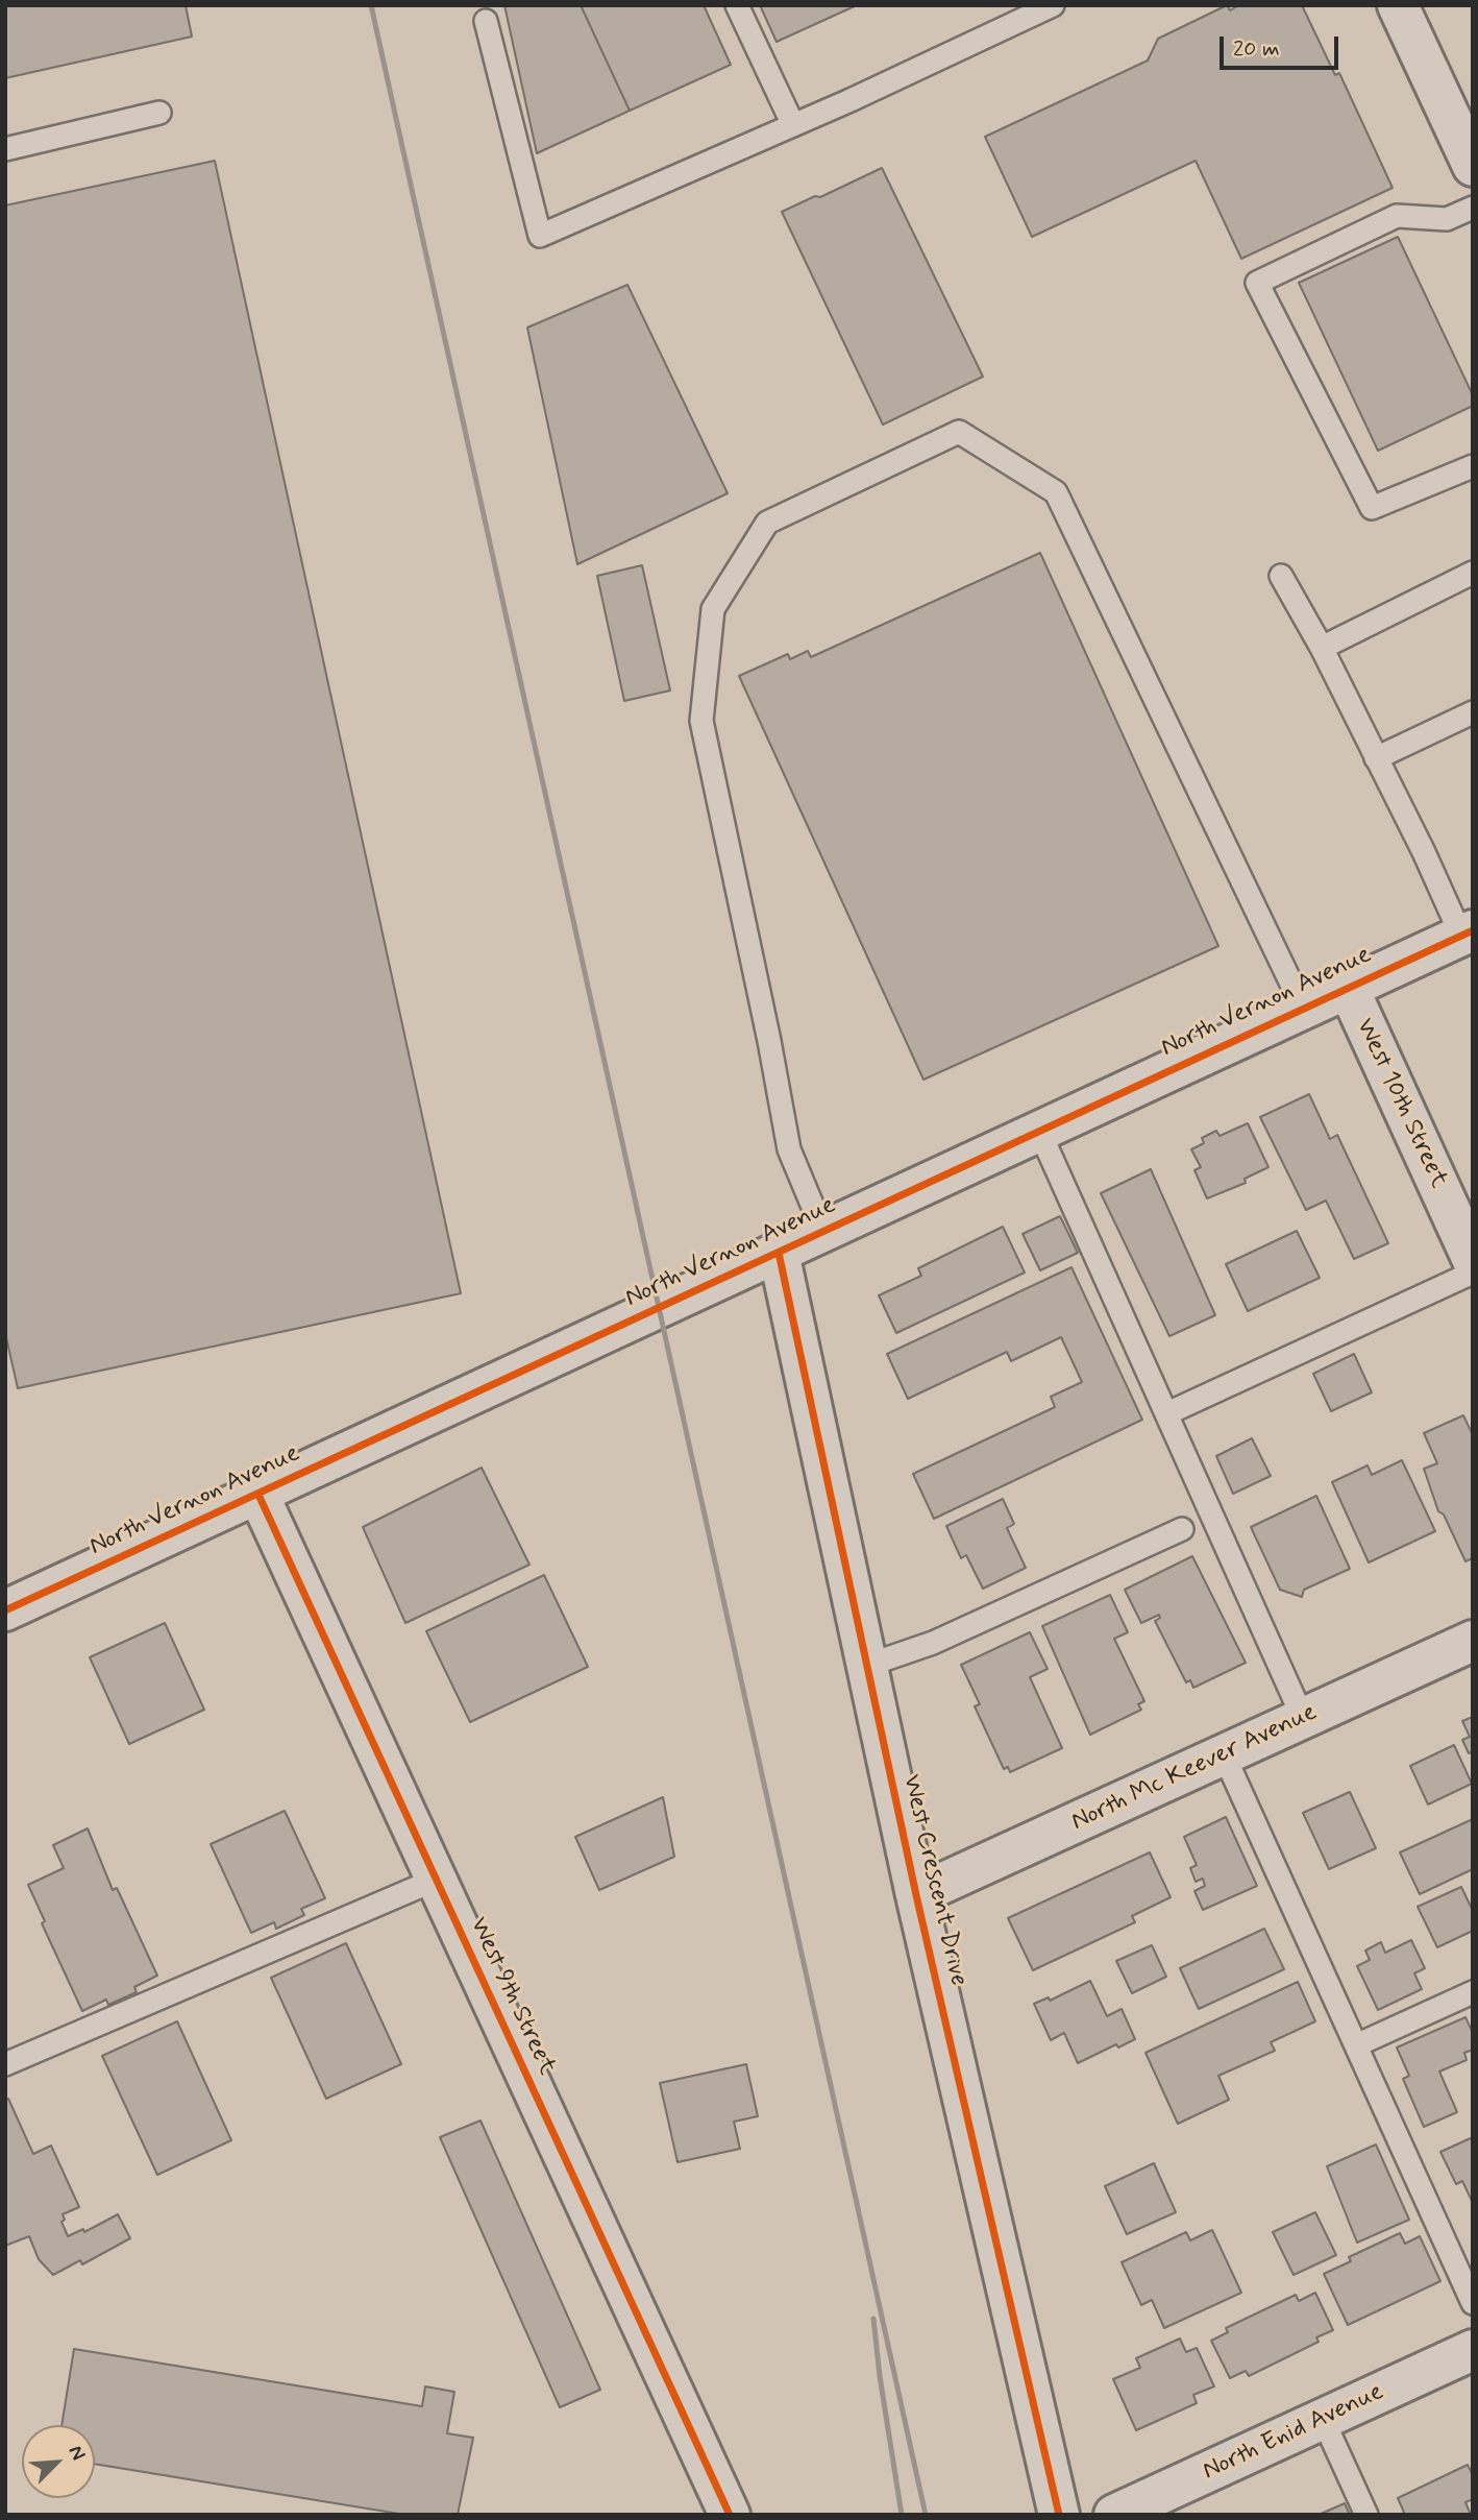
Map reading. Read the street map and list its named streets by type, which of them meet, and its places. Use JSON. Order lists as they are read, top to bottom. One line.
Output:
{"streets":{"street":["North Vernon Avenue","West 10th Street","North Mc Keever Avenue","West Crescent Drive","West 9th Street","North Enid Avenue"]},"crossings":[["North Vernon Avenue","West 10th Street"],["North Vernon Avenue","West Crescent Drive"],["North Vernon Avenue","West 9th Street"],["North Mc Keever Avenue","West Crescent Drive"]],"scale_bar":"20 m","north":"top right"}
